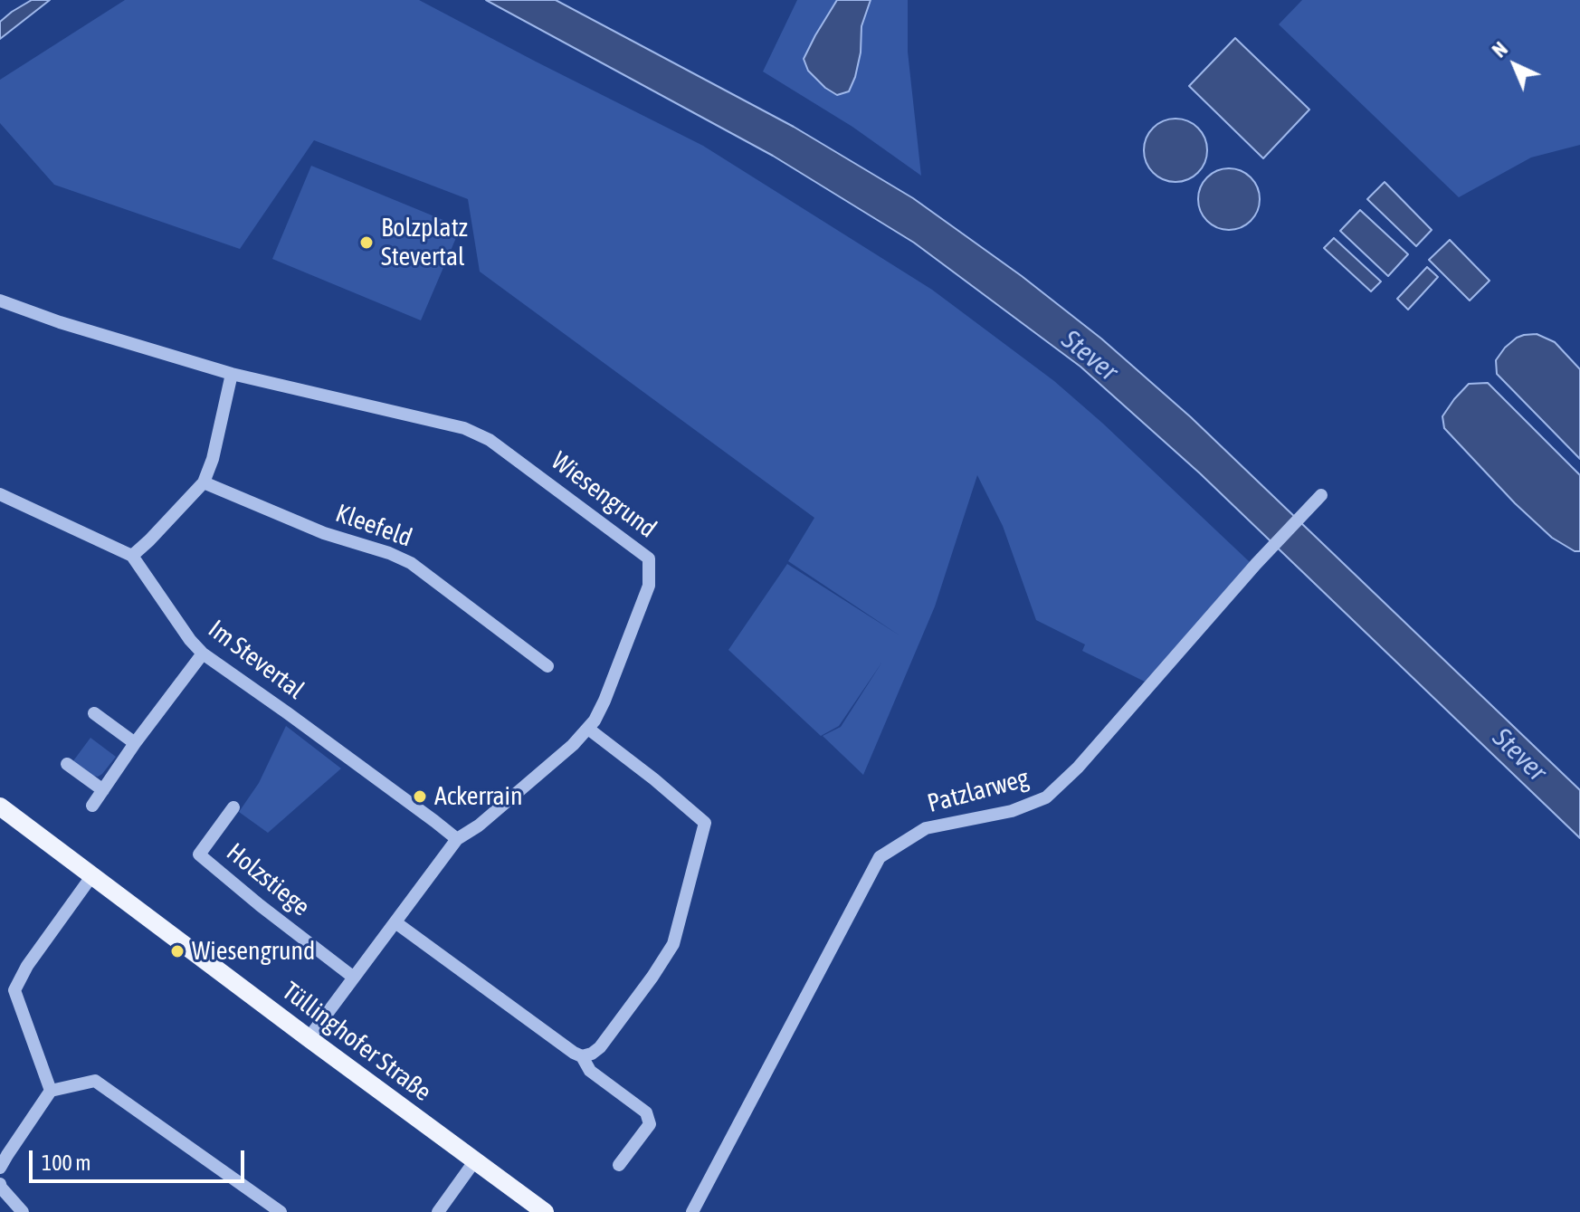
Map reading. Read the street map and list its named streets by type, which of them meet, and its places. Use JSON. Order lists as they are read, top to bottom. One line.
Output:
{"streets":{"main road":["Tüllinghofer Straße"],"street":["Wiesengrund","Kleefeld","Im Stevertal","Patzlarweg","Holzstiege"]},"crossings":[["Wiesengrund","Im Stevertal"],["Wiesengrund","Holzstiege"],["Wiesengrund","Tüllinghofer Straße"]],"water":["Stever"],"places":["Bolzplatz Stevertal","Ackerrain","Wiesengrund"],"scale_bar":"100 m","north":"top left"}
